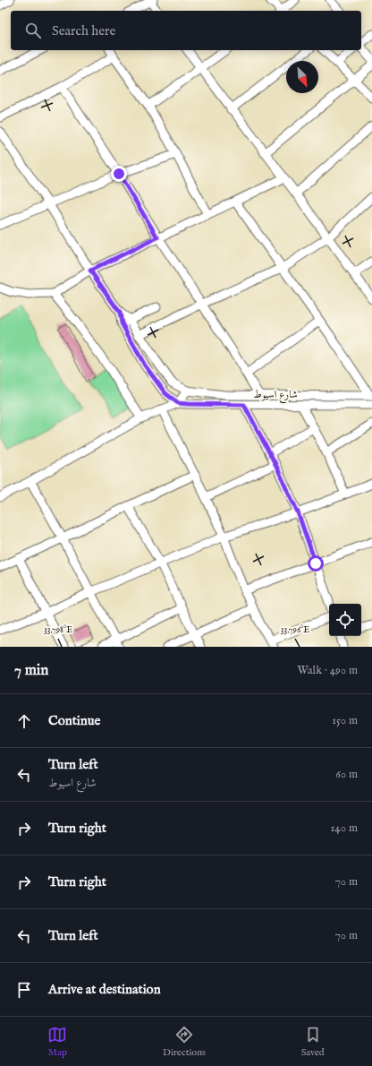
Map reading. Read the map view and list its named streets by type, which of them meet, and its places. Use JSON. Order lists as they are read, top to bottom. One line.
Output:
{"streets":{"street":["شارع اسيوط"]},"north":"bottom right","page":{"search":"Search here","heading":["7 min","Walk · 490 m"],"list":[["Continue","150 m"],["Turn left","شارع اسيوط","60 m"],["Turn right","140 m"],["Turn right","70 m"],["Turn left","70 m"],"Arrive at destination"],"nav":["Map","Directions","Saved"]},"coordinates":["33.798°E","33.796°E"]}
